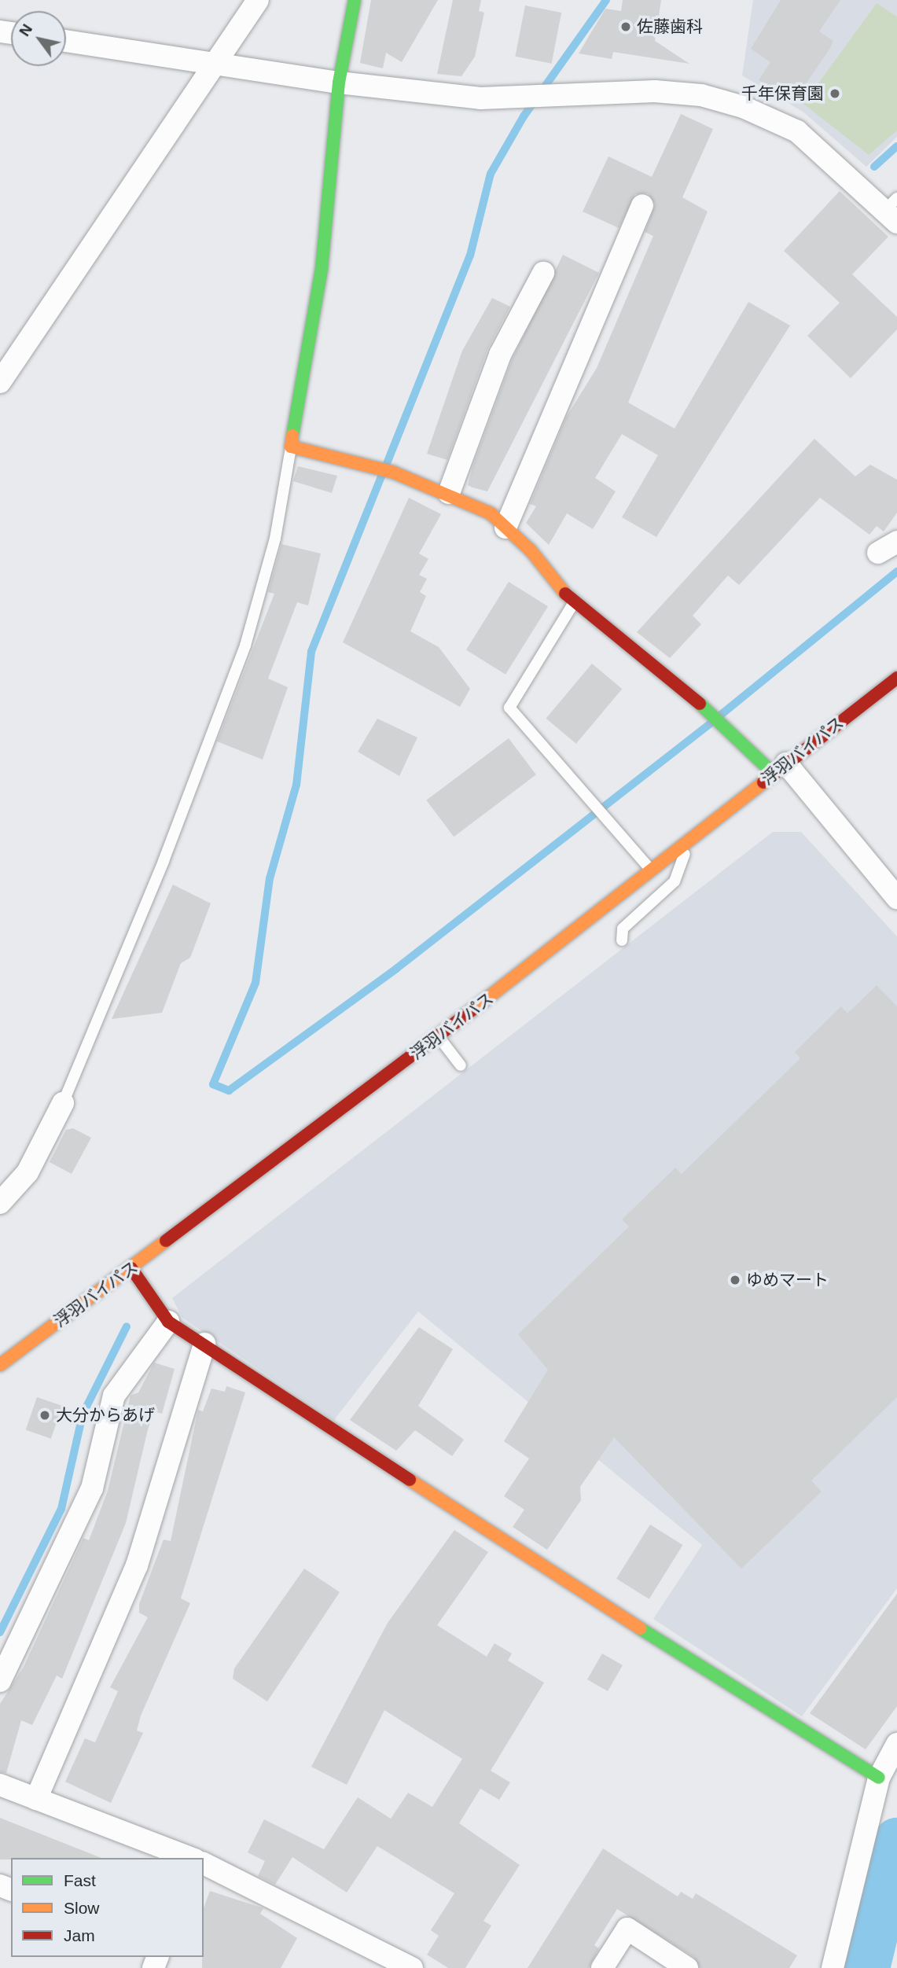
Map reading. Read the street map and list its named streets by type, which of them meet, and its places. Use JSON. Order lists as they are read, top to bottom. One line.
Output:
{"streets":{"main road":["浮羽バイパス"]},"places":["佐藤歯科","千年保育園","ゆめマート","大分からあげ"],"legend":["Fast","Slow","Jam"],"north":"top left"}
